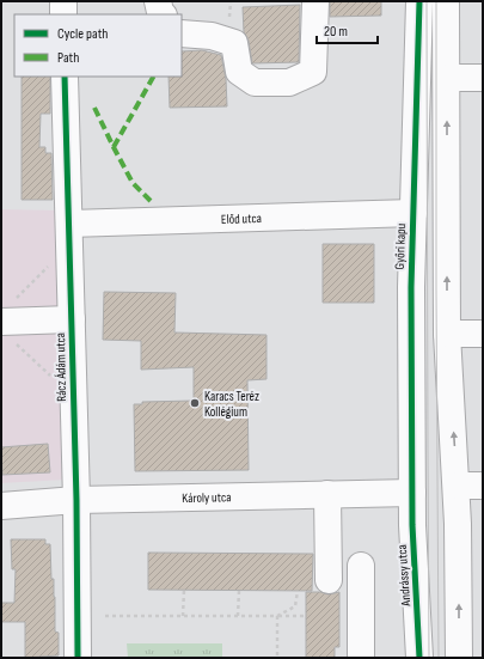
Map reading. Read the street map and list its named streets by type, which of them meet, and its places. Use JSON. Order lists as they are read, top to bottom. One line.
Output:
{"streets":{"street":["Előd utca","Győri kapu","Rácz Ádám utca","Károly utca","Andrássy utca"]},"crossings":[["Előd utca","Győri kapu"],["Előd utca","Rácz Ádám utca"],["Győri kapu","Károly utca"],["Győri kapu","Andrássy utca"],["Rácz Ádám utca","Károly utca"],["Károly utca","Andrássy utca"]],"places":["Karacs Teréz Kollégium"],"legend":["Cycle path","Path"],"scale_bar":"20 m"}
